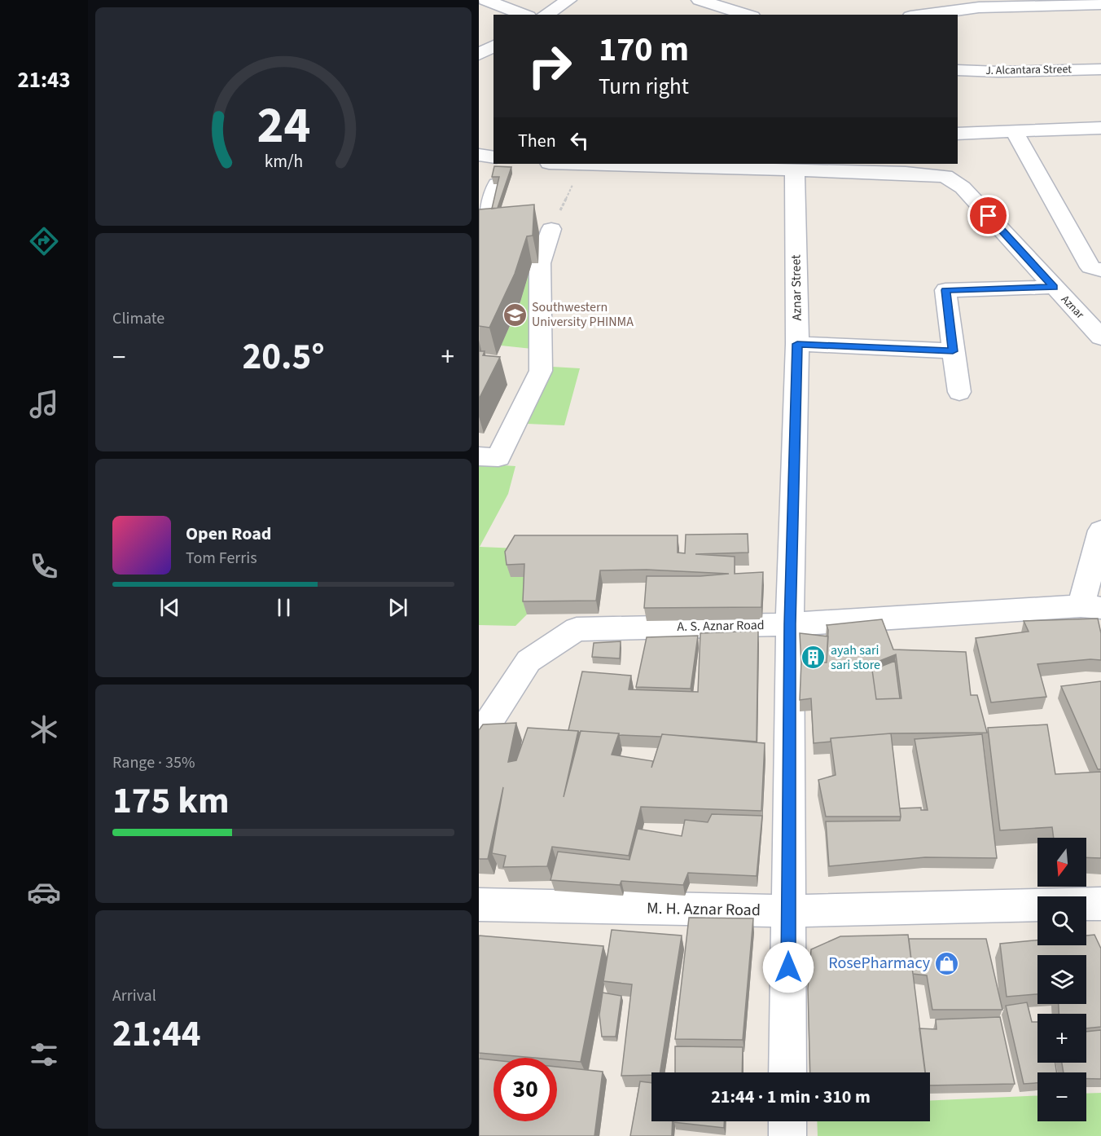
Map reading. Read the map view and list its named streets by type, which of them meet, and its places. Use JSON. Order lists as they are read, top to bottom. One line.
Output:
{"streets":{"street":["J. Alcantara Street","Aznar Street","Aznar","A. S. Aznar Road","M. H. Aznar Road"]},"crossings":[["Aznar Street","Aznar"],["Aznar Street","A. S. Aznar Road"],["Aznar Street","M. H. Aznar Road"]],"places":{"school or university":["Southwestern University PHINMA"],"building":["ayah sari sari store"],"shop":["RosePharmacy"]},"north":"bottom","page":{"tabs":"21:43","turn":["170 m","Turn right"],"then":"Then","tile":["Climate",["Range · 35%","175 km"],["Arrival","21:44"]],"heat":["−","20.5°","+"],"song":["Open Road","Tom Ferris"],"map_buttons":["+","−"],"limit":"30","trip":"21:44 · 1 min · 310 m","gauge":["24","km/h"]}}
